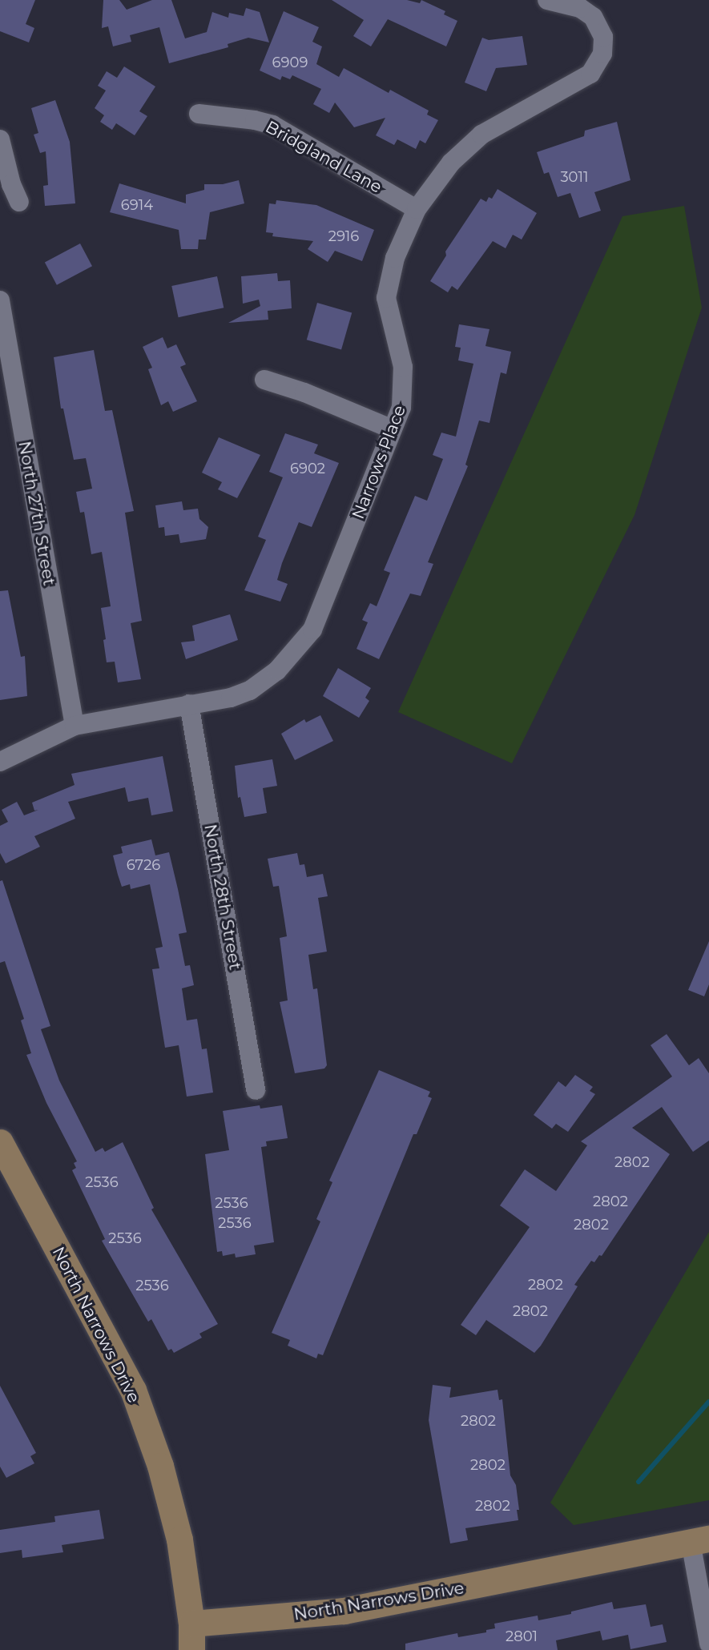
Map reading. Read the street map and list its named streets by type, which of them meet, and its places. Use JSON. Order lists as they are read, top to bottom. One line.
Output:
{"streets":{"street":["Bridgland Lane","Narrows Place","North 27th Street","North 28th Street","North Narrows Drive"]},"crossings":[["Bridgland Lane","Narrows Place"],["Narrows Place","North 27th Street"],["Narrows Place","North 28th Street"]],"house_numbers":["6909","3011","6914","2916","6902","6726","2802","2536","2802","2536","2536","2802","2536","2802","2536","2802","2802","2802","2802","2801"]}
